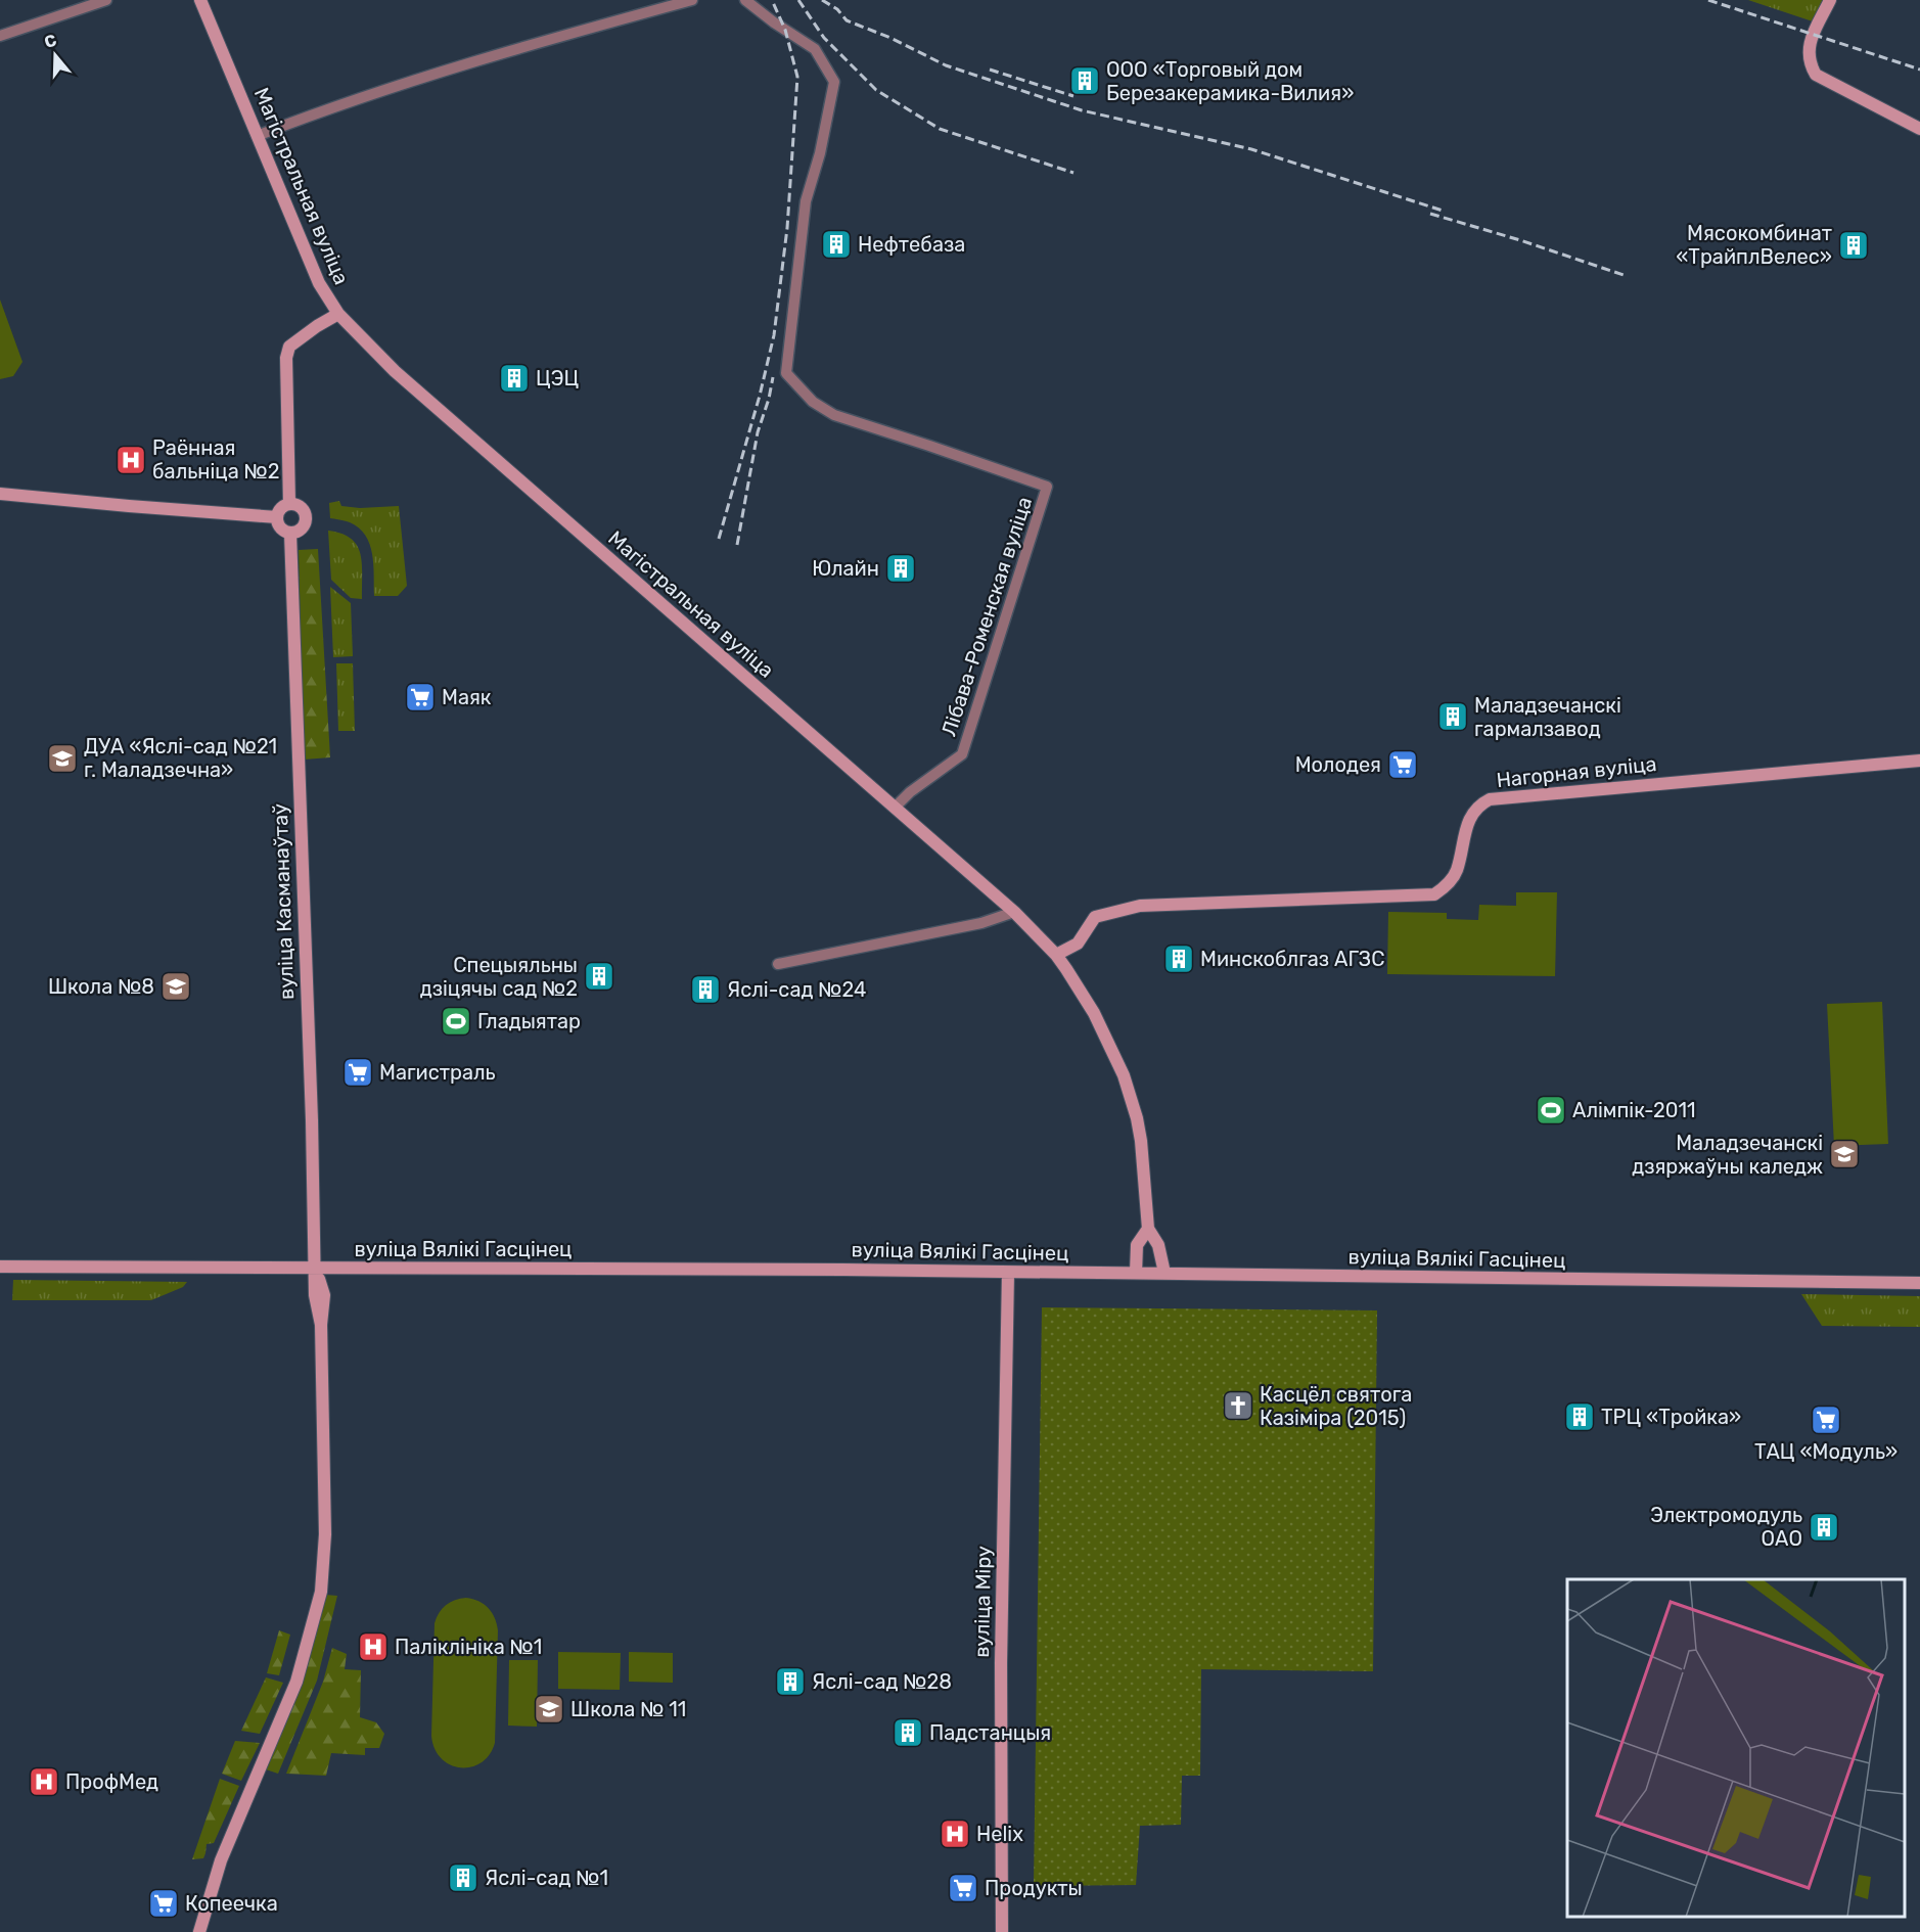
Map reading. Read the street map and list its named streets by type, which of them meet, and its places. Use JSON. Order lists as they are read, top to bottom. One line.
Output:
{"streets":{"main road":["Магістральная вуліца","Нагорная вуліца","вуліца Касманаўтаў","вуліца Вялікі Гасцінец","вуліца Міру"],"street":["Лібава-Роменская вуліца"]},"crossings":[["Магістральная вуліца","Лібава-Роменская вуліца"],["Магістральная вуліца","Нагорная вуліца"],["вуліца Касманаўтаў","вуліца Вялікі Гасцінец"],["вуліца Вялікі Гасцінец","вуліца Міру"]],"places":{"building":["ООО «Торговый дом Березакерамика-Вилия»","Нефтебаза","Мясокомбинат «ТрайплВелес»","ЦЭЦ","Юлайн","Маладзечанскі гармалзавод","Минскоблгаз АГЗС","Спецыяльны дзіцячы сад №2","Яслі-сад №24","ТРЦ «Тройка»","Электромодуль ОАО","Яслі-сад №28","Падстанцыя","Яслі-сад №1"],"hospital":["Раённая бальніца №2","Паліклініка №1","ПрофМед","Helix"],"supermarket":["Маяк","Молодея","Магистраль","ТАЦ «Модуль»","Продукты","Копеечка"],"school or university":["ДУА «Яслі-сад №21 г. Маладзечна»","Школа №8","Маладзечанскі дзяржаўны каледж","Школа № 11"],"sports":["Гладыятар","Алімпік-2011"],"church":["Касцёл святога Казіміра (2015)"]},"north":"top"}
